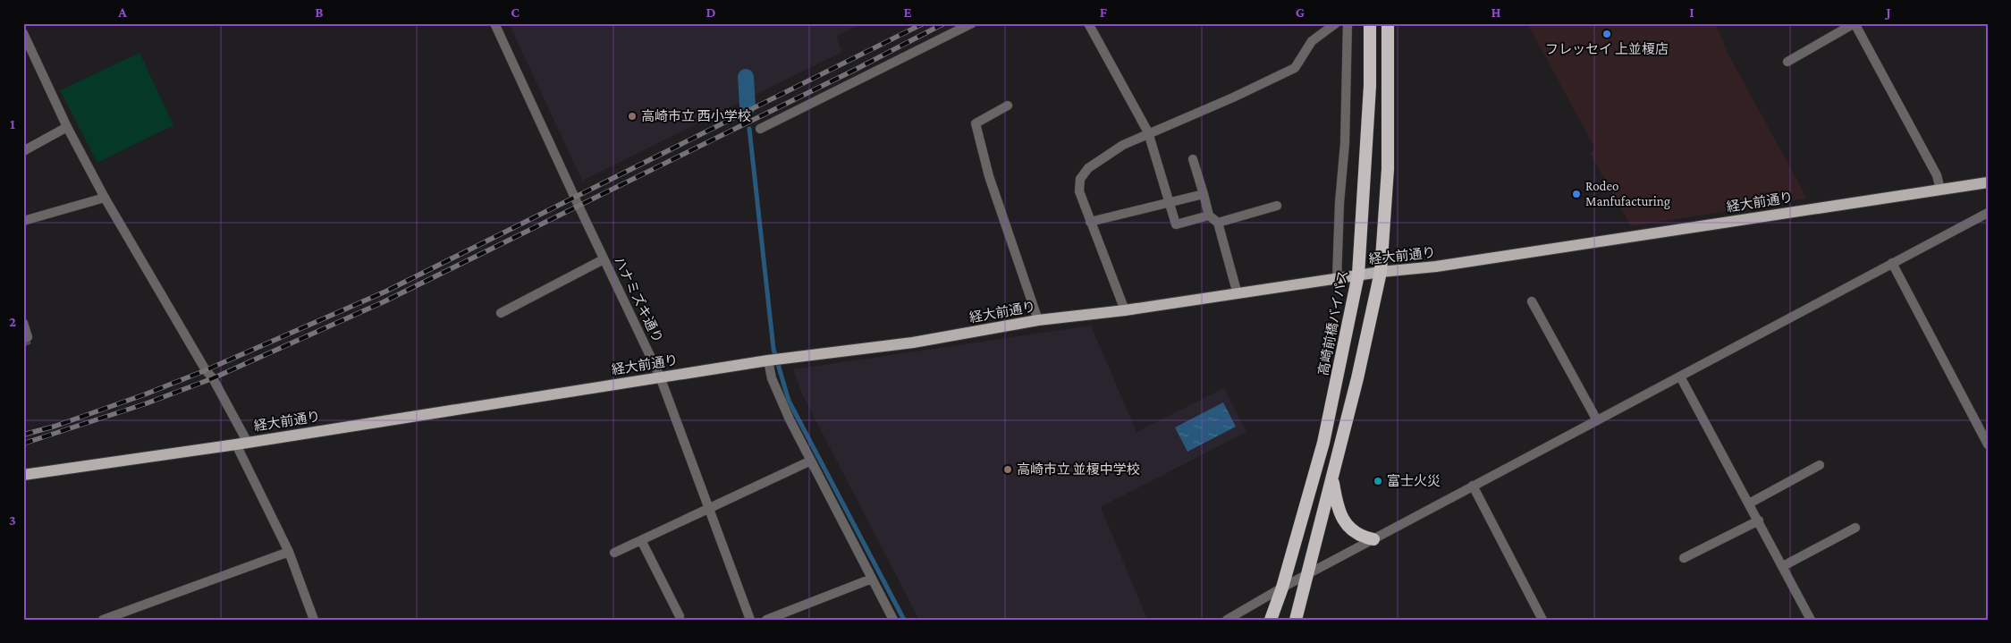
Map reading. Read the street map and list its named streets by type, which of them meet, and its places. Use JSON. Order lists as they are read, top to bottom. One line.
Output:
{"streets":{"highway":["高崎前橋バイパス"],"main road":["経大前通り"],"street":["ハナミズキ通り"]},"crossings":[["経大前通り","ハナミズキ通り"],["経大前通り","高崎前橋バイパス"]],"places":["フレッセイ 上並榎店","高崎市立 西小学校","Rodeo Manfufacturing","高崎市立 並榎中学校","富士火災"],"grid":{"columns":["A","B","C","D","E","F","G","H","I","J"],"rows":["1","2","3"]}}
